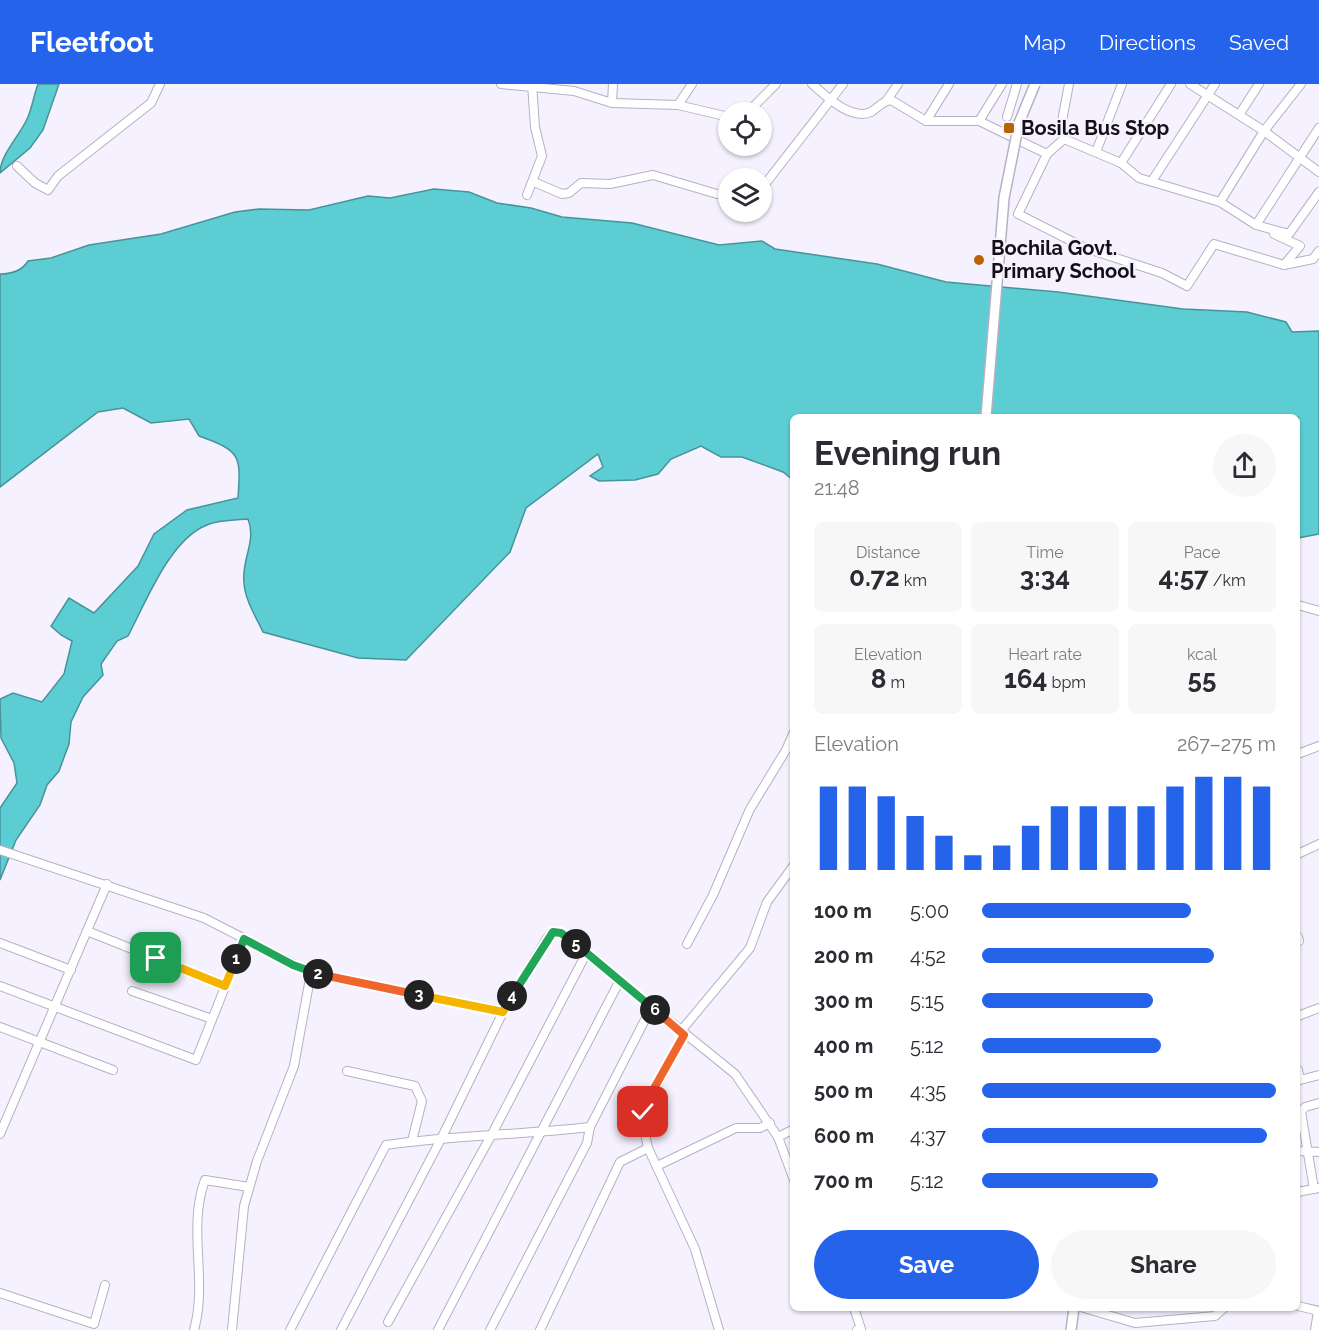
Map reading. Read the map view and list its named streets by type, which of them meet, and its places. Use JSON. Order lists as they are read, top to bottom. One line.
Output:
{"places":{"transit":["Bosila Bus Stop"],"other":["Bochila Govt. Primary School"]},"page":{"header":"Fleetfoot","nav":["Map","Directions","Saved"],"heading":["Evening run","21:48"],"stats":[["Distance","0.72 km"],["Time","3:34"],["Pace","4:57 /km"],["Elevation","8 m"],["Heart rate","164 bpm"],["kcal","55"]],"chart":["Elevation","267–275 m"],"list":[{"name":"100 m","note":"5:00"},{"name":"200 m","note":"4:52"},{"name":"300 m","note":"5:15"},{"name":"400 m","note":"5:12"},{"name":"500 m","note":"4:35"},{"name":"600 m","note":"4:37"},{"name":"700 m","note":"5:12"}],"pins":["5","1","2","3","4","6"],"buttons":["Save","Share"]}}
